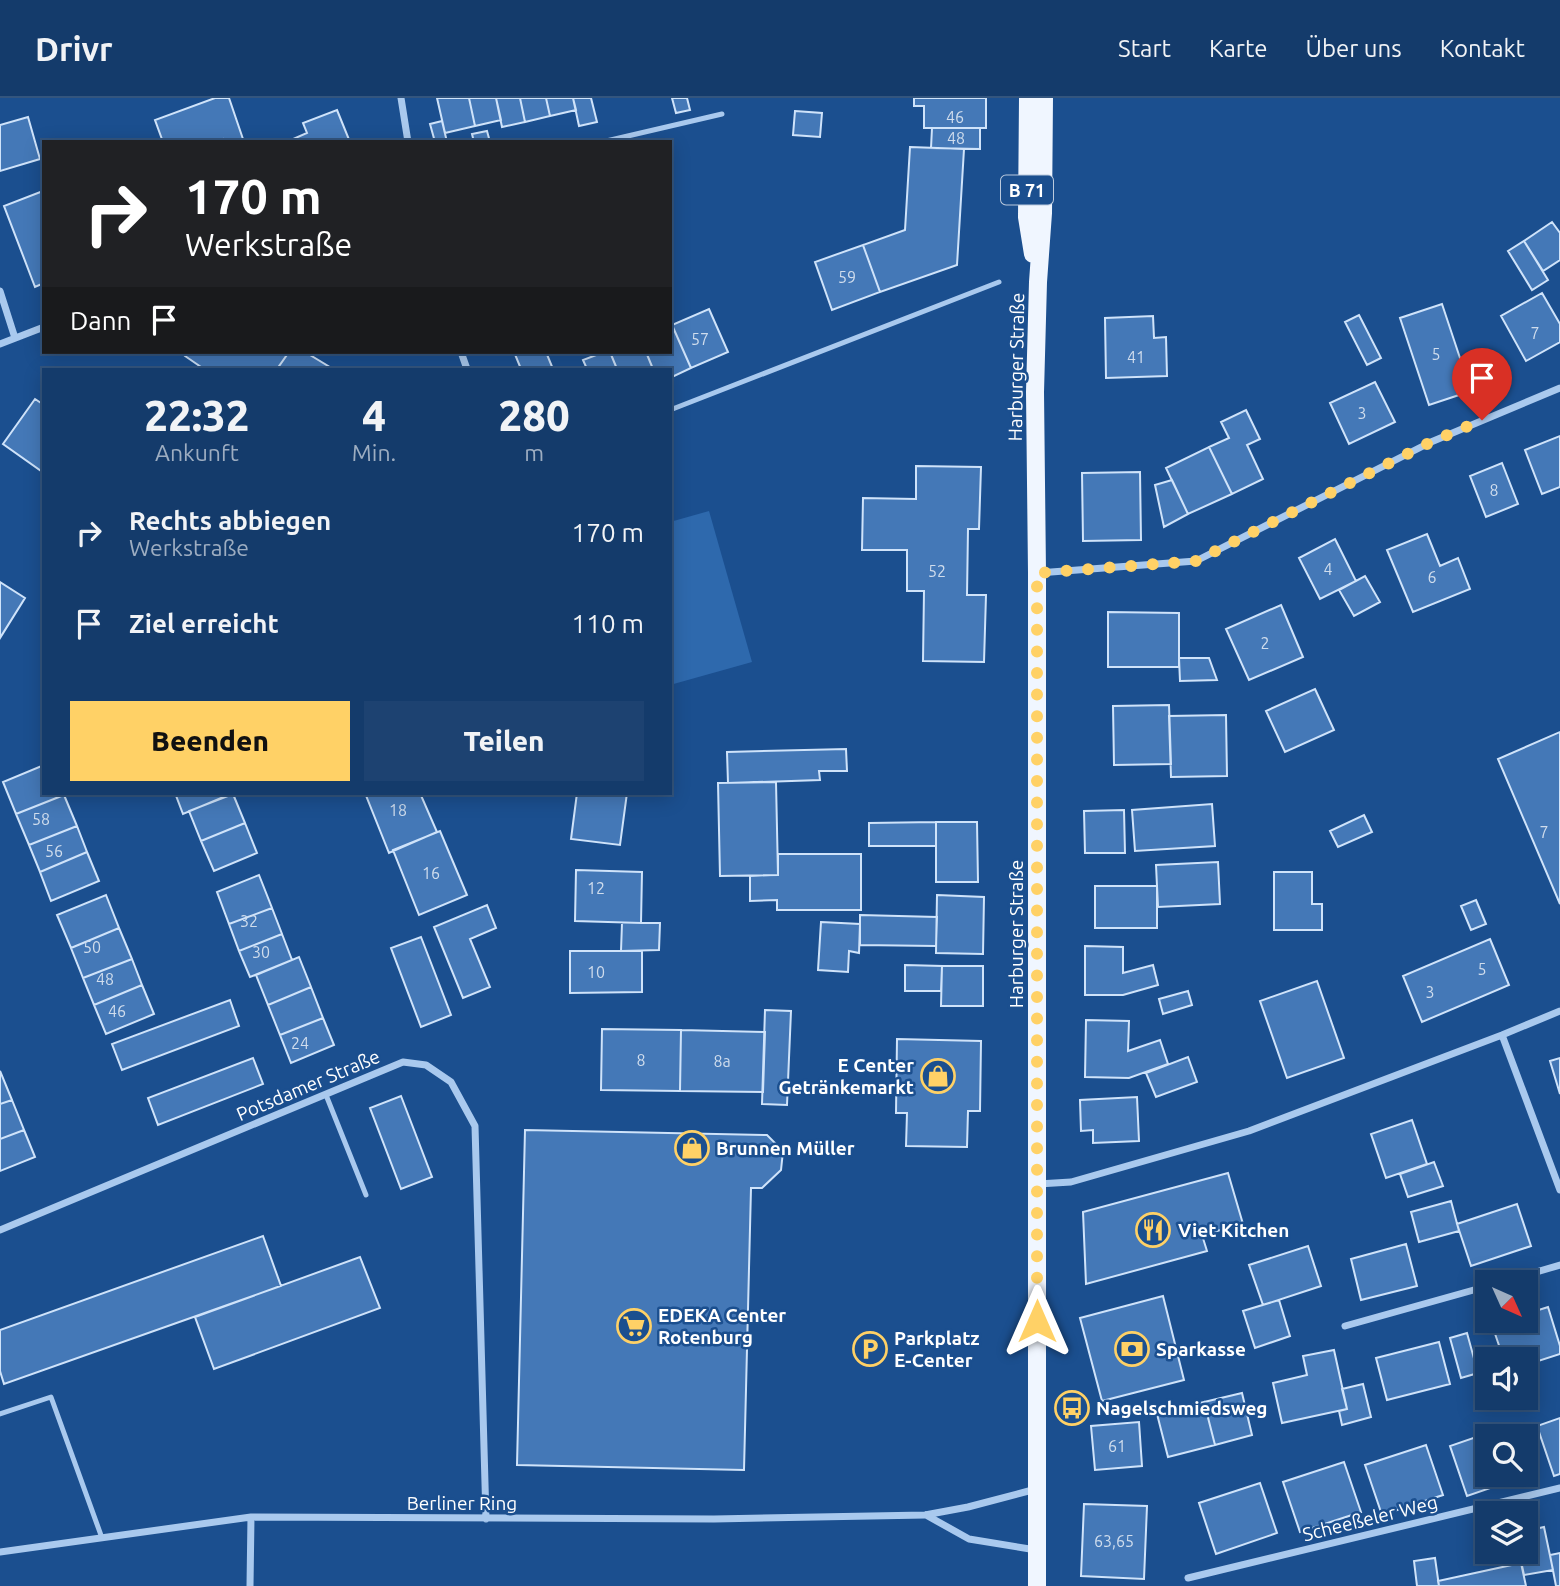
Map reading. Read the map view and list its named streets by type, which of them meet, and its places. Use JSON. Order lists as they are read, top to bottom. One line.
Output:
{"streets":{"main road":["B 71","Harburger Straße"],"street":["Potsdamer Straße","Berliner Ring","Scheeßeler Weg"]},"crossings":[["Harburger Straße","Berliner Ring"],["Potsdamer Straße","Berliner Ring"]],"places":{"shop":["E Center Getränkemarkt","Brunnen Müller"],"restaurant":["Viet Kitchen"],"supermarket":["EDEKA Center Rotenburg"],"parking":["Parkplatz E-Center"],"bank":["Sparkasse"],"bus stop":["Nagelschmiedsweg"]},"house_numbers":["46","48","59","7","57","5","41","3","8","4","52","6","2","18","58","7","56","16","12","32","50","30","5","10","48","3","46","24","8","8a","61","63,65"],"north":"bottom right","page":{"header":"Drivr","nav":["Start","Karte","Über uns","Kontakt"],"turn":["170 m","Werkstraße"],"then":"Dann","eta":["22:32","Ankunft","4","Min.","280","m"],"list":[{"name":"Rechts abbiegen","note":"Werkstraße","value":"170 m"},{"name":"Ziel erreicht","value":"110 m"}],"buttons":["Beenden","Teilen"]}}
